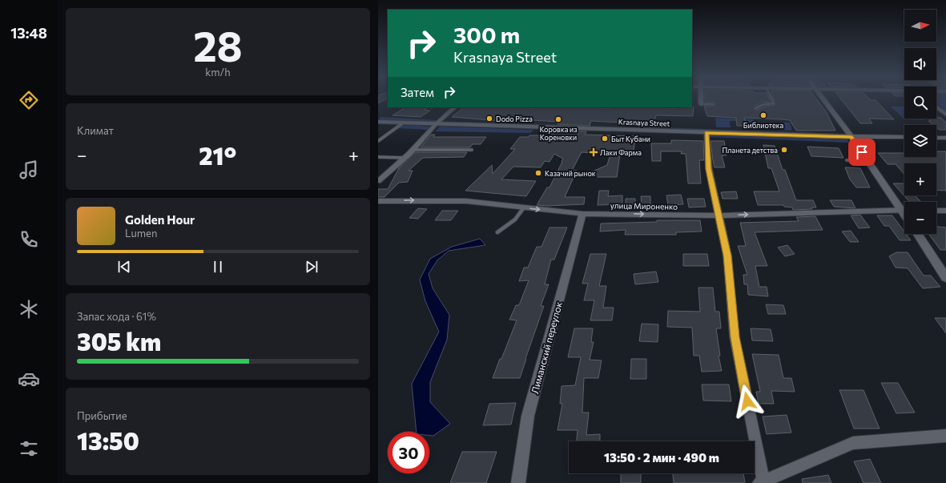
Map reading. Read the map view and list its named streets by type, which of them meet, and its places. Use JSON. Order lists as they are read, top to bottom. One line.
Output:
{"streets":{"main road":["Krasnaya Street"],"street":["улица Мироненко","Лиманский переулок"]},"crossings":[["улица Мироненко","Лиманский переулок"]],"one_way":["улица Мироненко"],"places":{"other":["Библиотека","Dodo Pizza","Коровка из Кореновки","Быт Кубани","Планета детства","Казачий рынок"],"health":["Лаки Фарма"]},"north":"right","page":{"tabs":"13:48","tile":[["28","km/h"],"Климат",["Запас хода · 61%","305 km"],["Прибытие","13:50"]],"map_buttons":["+","−"],"turn":["300 m","Krasnaya Street"],"then":"Затем","heat":["−","21°","+"],"song":["Golden Hour","Lumen"],"limit":"30","trip":"13:50 · 2 мин · 490 m"}}
